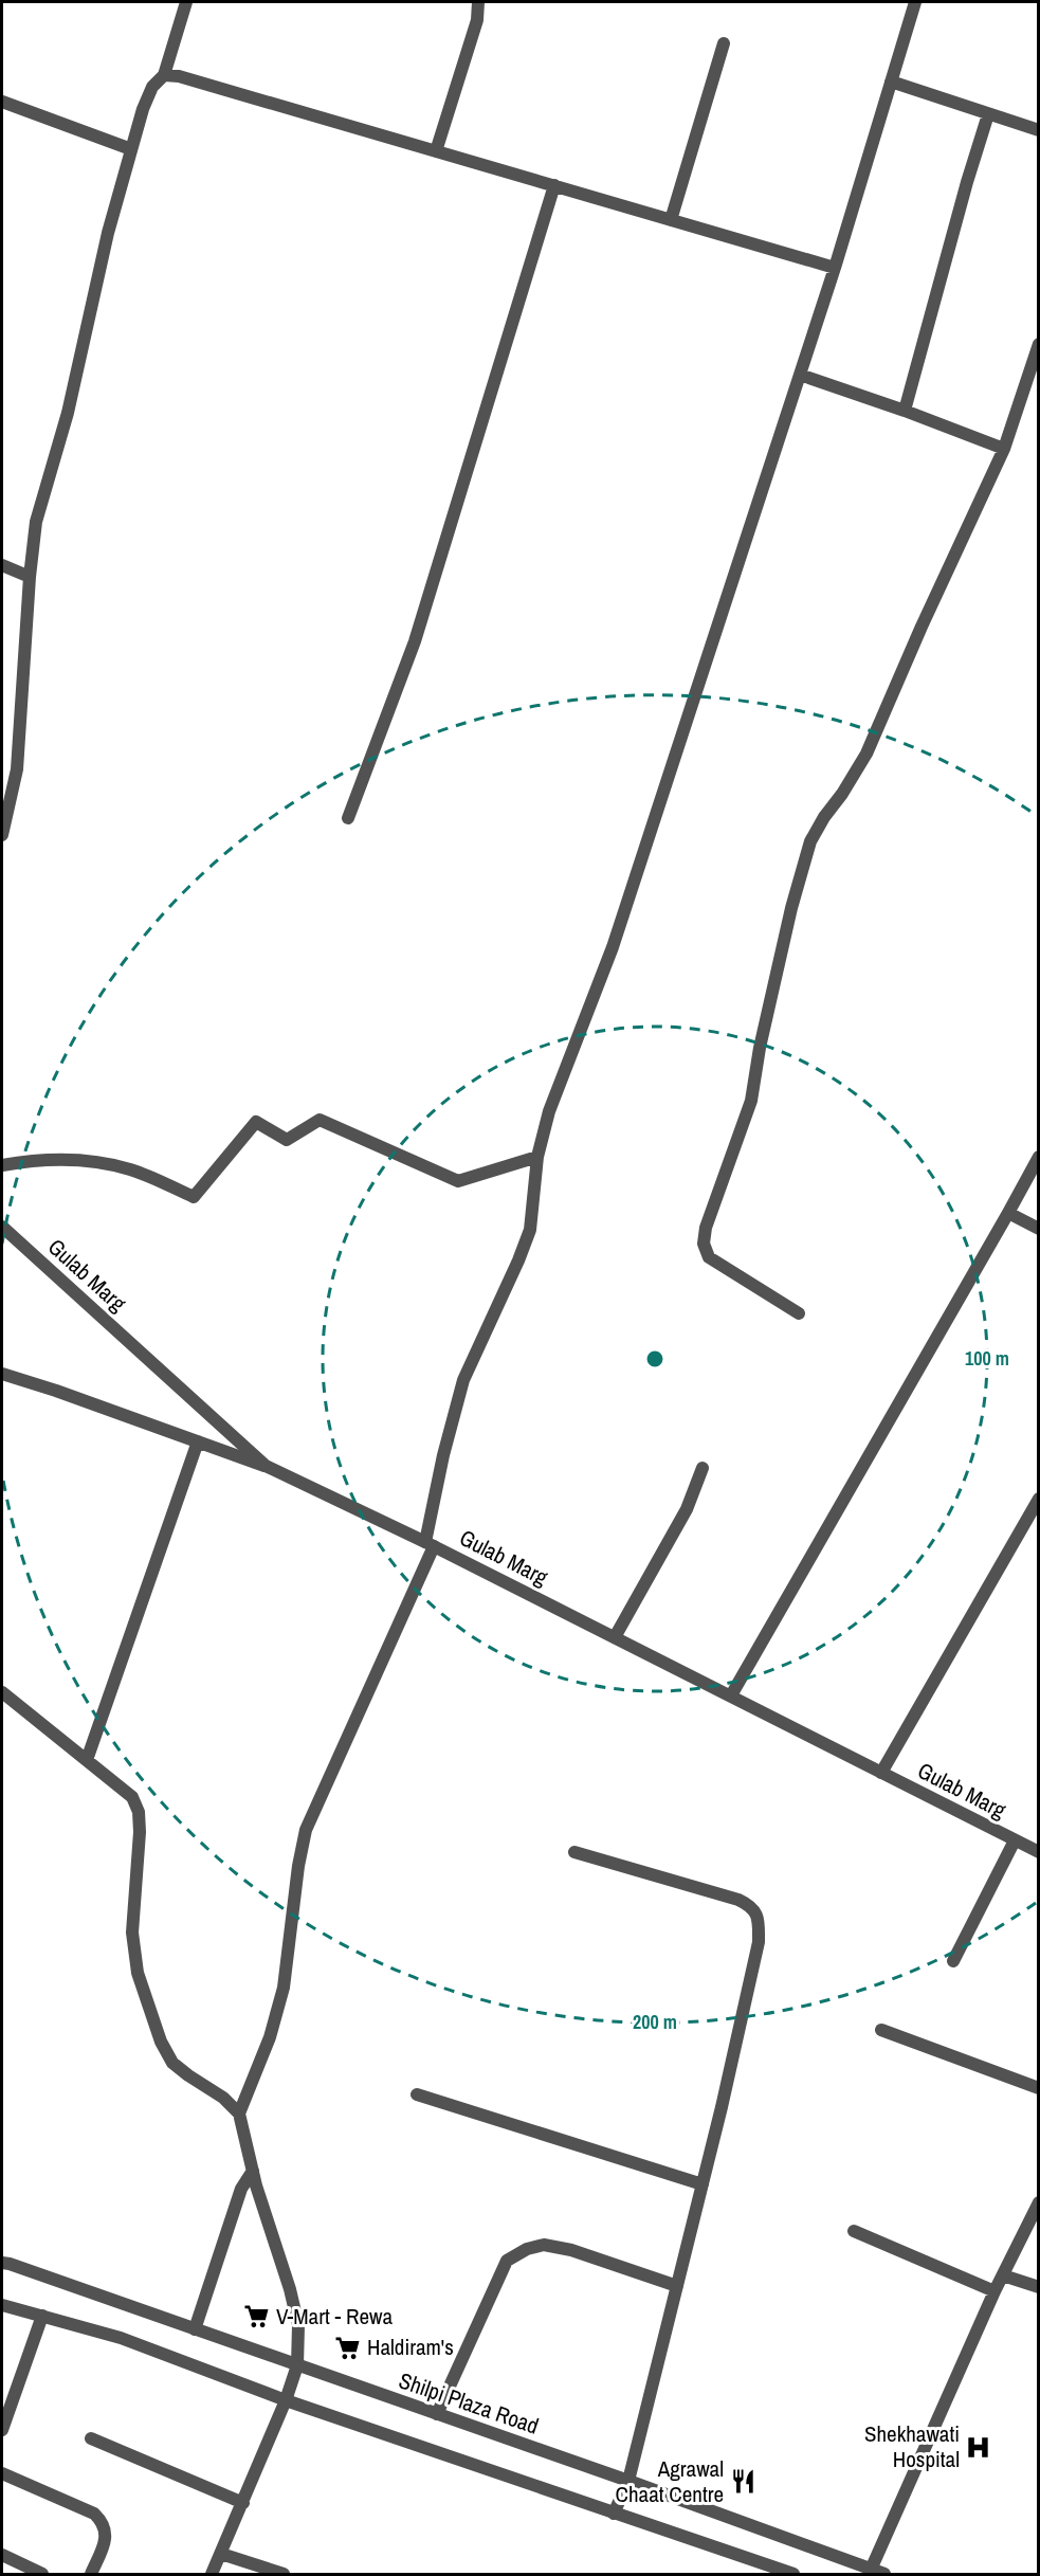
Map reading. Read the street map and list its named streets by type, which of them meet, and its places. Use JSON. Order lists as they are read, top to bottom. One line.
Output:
{"streets":{"street":["Gulab Marg","Shilpi Plaza Road"]},"places":{"supermarket":["V-Mart - Rewa","Haldiram's"],"hospital":["Shekhawati Hospital"],"restaurant":["Agrawal Chaat Centre"]},"rings":["100 m","200 m"]}
